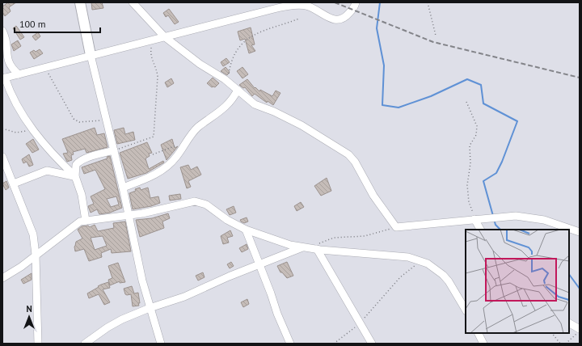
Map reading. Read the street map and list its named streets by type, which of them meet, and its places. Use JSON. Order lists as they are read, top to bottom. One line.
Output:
{"scale_bar":"100 m","north":"top"}
